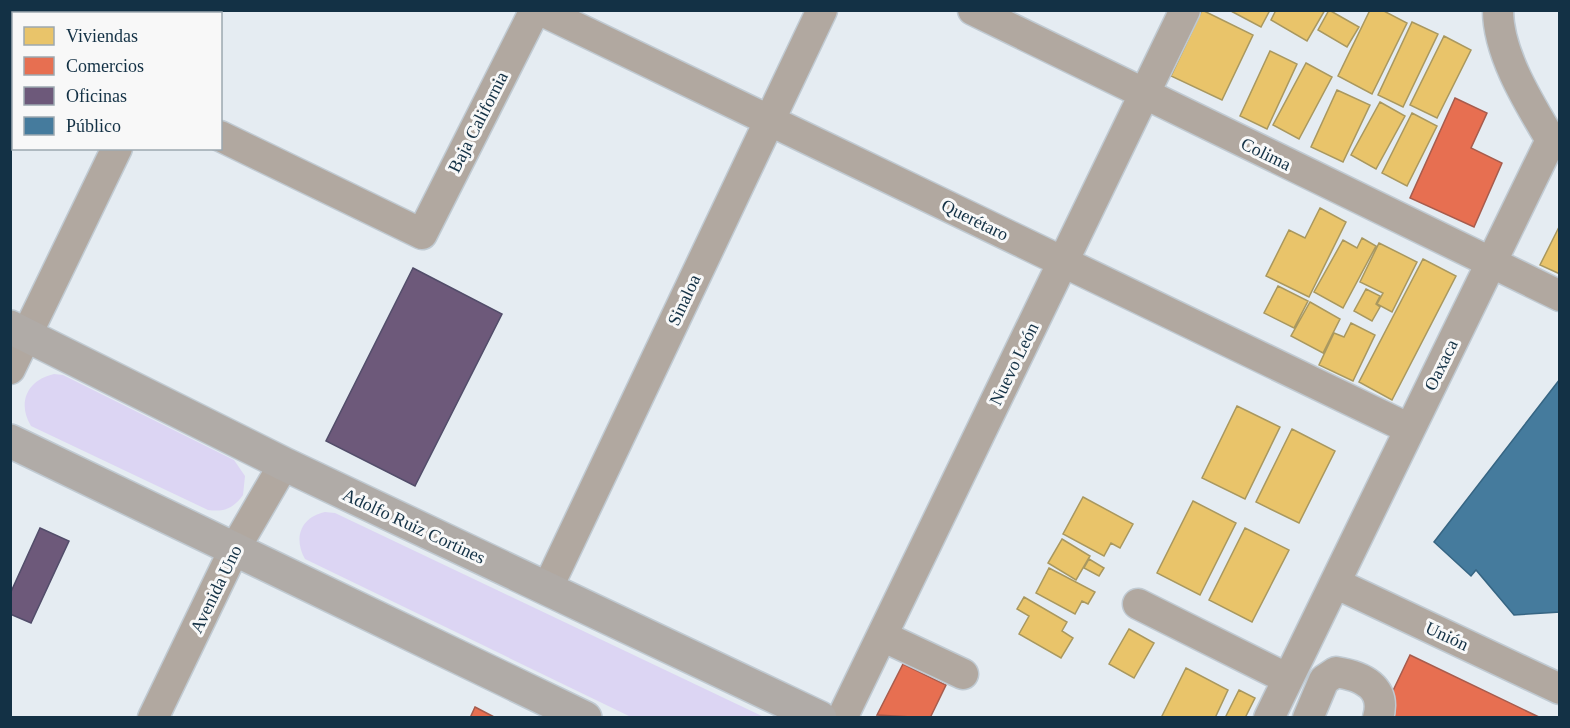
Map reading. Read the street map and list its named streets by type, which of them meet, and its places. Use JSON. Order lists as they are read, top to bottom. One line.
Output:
{"streets":{"main road":["Adolfo Ruiz Cortines"],"street":["Baja California","Colima","Querétaro","Sinaloa","Nuevo León","Oaxaca","Avenida Uno","Unión"]},"crossings":[["Baja California","Querétaro"],["Colima","Nuevo León"],["Colima","Oaxaca"],["Querétaro","Sinaloa"],["Querétaro","Nuevo León"],["Querétaro","Oaxaca"],["Sinaloa","Adolfo Ruiz Cortines"],["Oaxaca","Unión"],["Adolfo Ruiz Cortines","Avenida Uno"]],"legend":["Viviendas","Comercios","Oficinas","Público"]}
